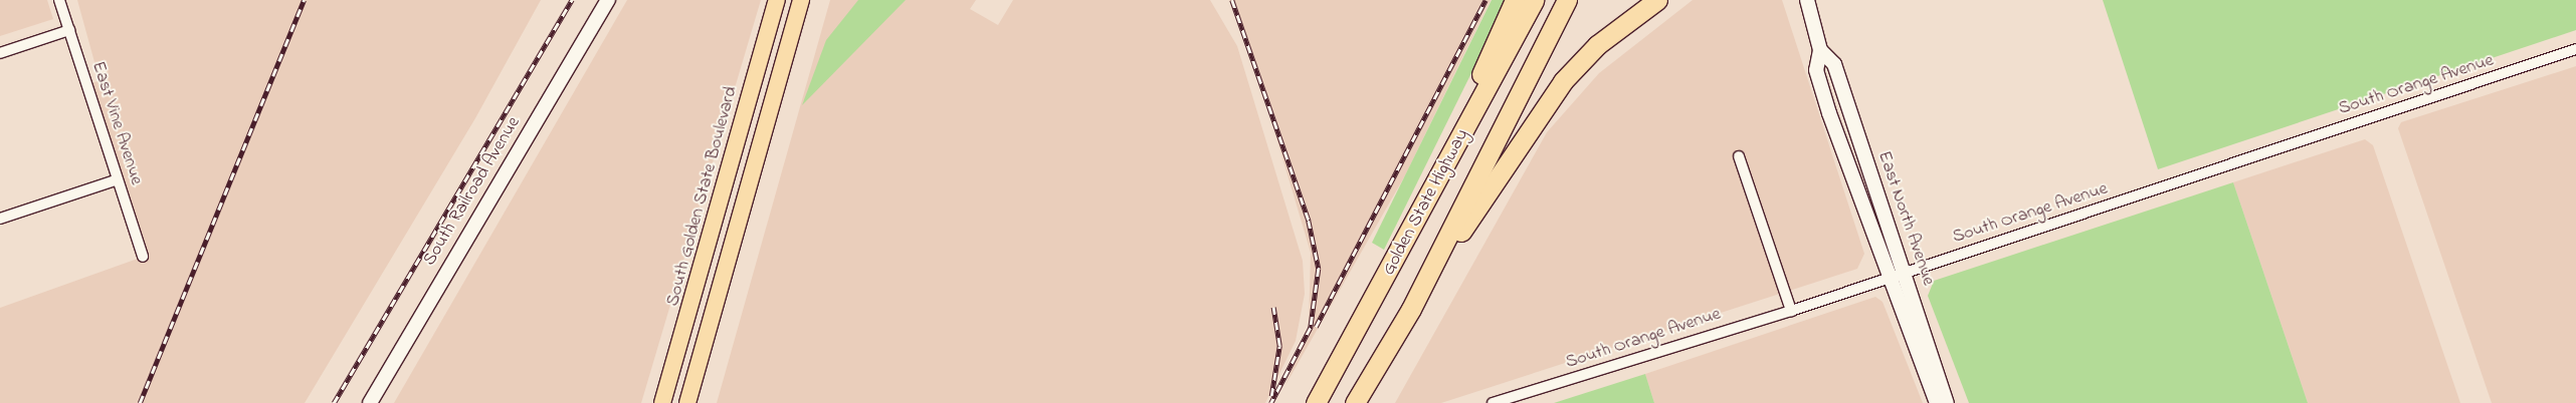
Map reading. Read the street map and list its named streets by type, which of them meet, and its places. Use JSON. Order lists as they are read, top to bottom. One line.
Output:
{"streets":{"highway":["Golden State Highway"],"main road":["South Golden State Boulevard"],"street":["South Orange Avenue","East Vine Avenue","South Railroad Avenue","East North Avenue"]},"crossings":[["South Orange Avenue","East North Avenue"]]}
